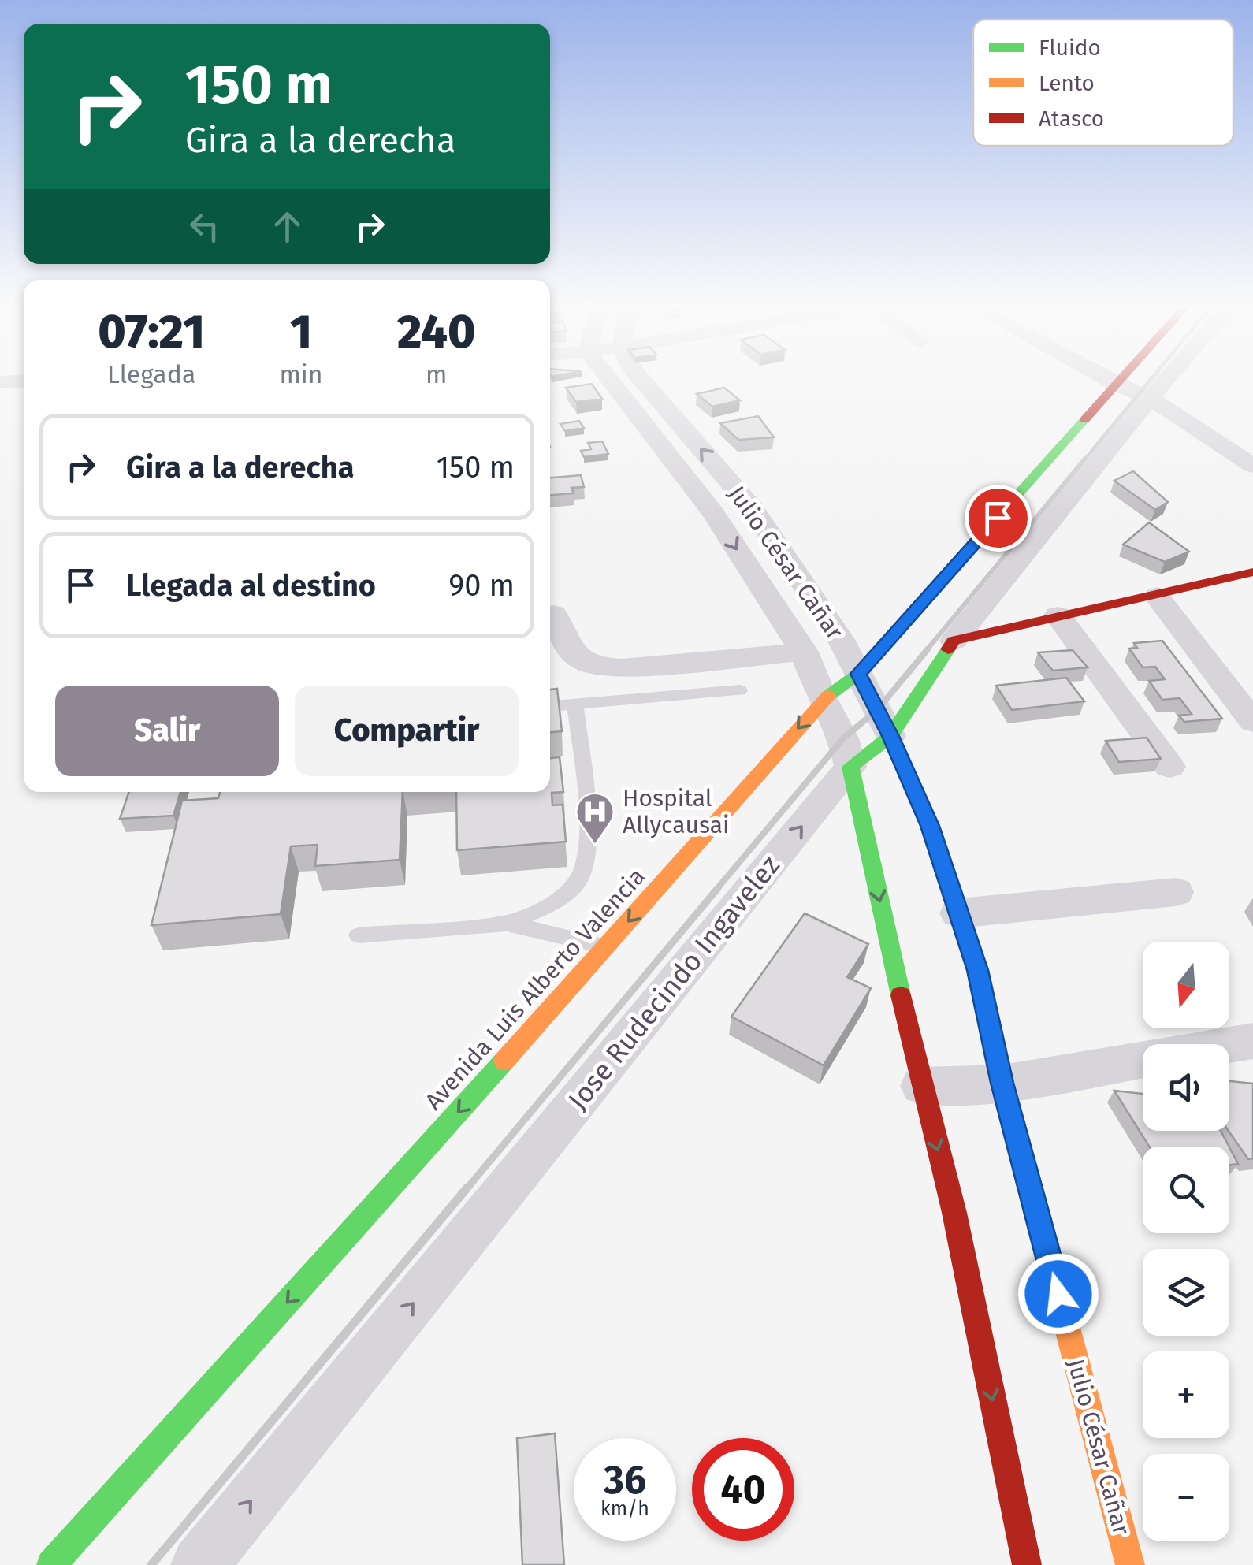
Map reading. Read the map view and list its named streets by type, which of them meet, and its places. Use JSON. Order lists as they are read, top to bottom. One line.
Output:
{"streets":{"street":["Julio César Cañar","Jose Rudecindo Ingavelez","Avenida Luis Alberto Valencia"]},"crossings":[["Julio César Cañar","Jose Rudecindo Ingavelez"],["Julio César Cañar","Avenida Luis Alberto Valencia"]],"one_way":["Jose Rudecindo Ingavelez","Avenida Luis Alberto Valencia"],"places":{"hospital":["Hospital Allycausai"]},"legend":["Fluido","Lento","Atasco"],"north":"bottom","page":{"turn":["150 m","Gira a la derecha"],"eta":["07:21","Llegada","1","min","240","m"],"list":[{"name":"Gira a la derecha","value":"150 m"},{"name":"Llegada al destino","value":"90 m"}],"buttons":["Salir","Compartir"],"map_buttons":["+","−"],"speed":"36 km/h","limit":"40"}}
